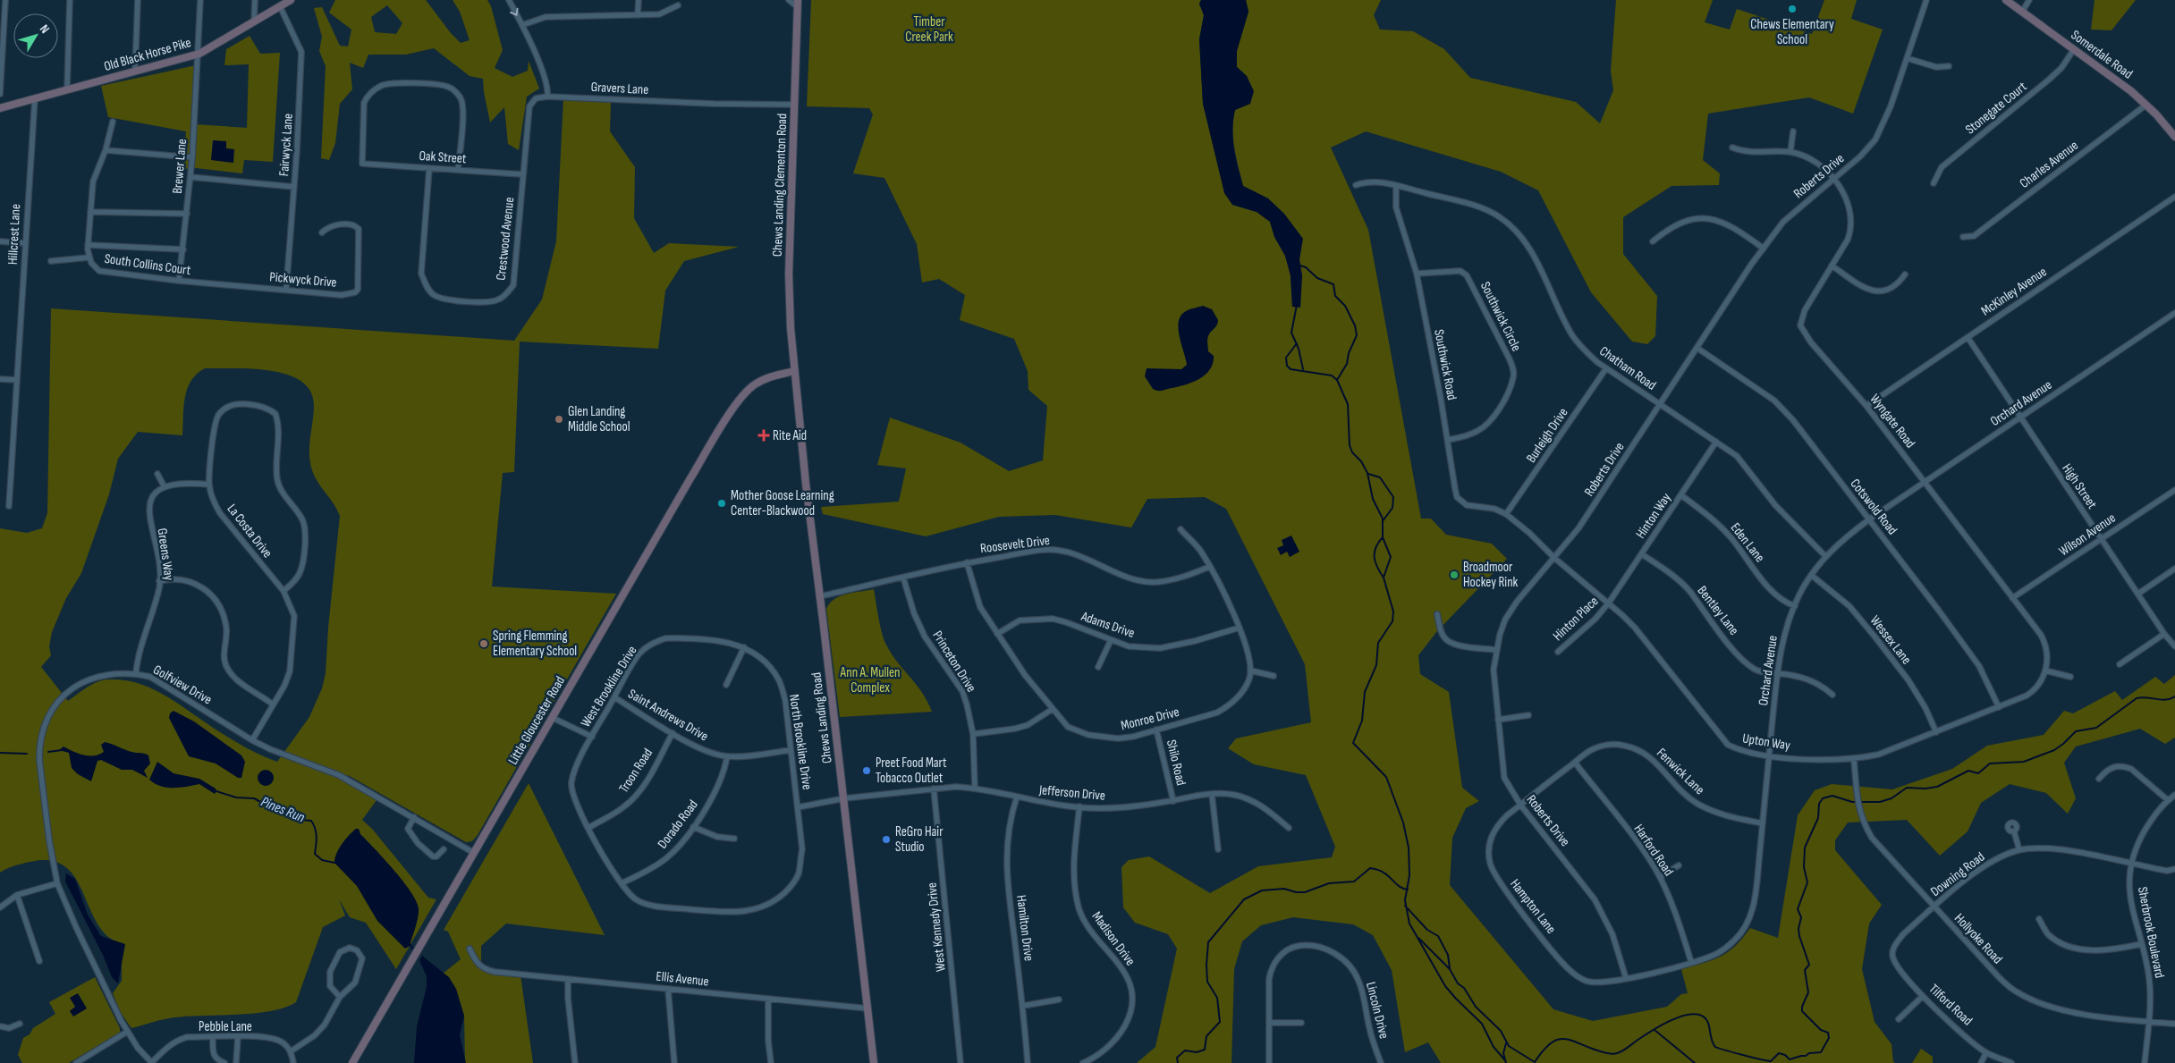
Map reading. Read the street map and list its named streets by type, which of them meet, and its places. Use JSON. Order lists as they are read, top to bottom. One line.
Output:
{"streets":{"main road":["Old Black Horse Pike","Somerdale Road","Chews Landing Clementon Road","Chews Landing Road","Little Gloucester Road"],"street":["Gravers Lane","Stonegate Court","Fairwyck Lane","Oak Street","Charles Avenue","Brewer Lane","Roberts Drive","Hillcrest Lane","Crestwood Avenue","South Collins Court","Pickwyck Drive","McKinley Avenue","Southwick Circle","Southwick Road","Chatham Road","Orchard Avenue","Wyngate Road","Burleigh Drive","High Street","Cotswold Road","Hinton Way","La Costa Drive","Wilson Avenue","Eden Lane","Roosevelt Drive","Greens Way","Bentley Lane","Hinton Place","Adams Drive","Wessex Lane","Princeton Drive","Golfview Drive","West Brookline Drive","Saint Andrews Drive","Monroe Drive","North Brookline Drive","Upton Way","Shilo Road","Troon Road","Fenwick Lane","Jefferson Drive","Dorado Road","Harford Road","Downing Road","Hampton Lane","West Kennedy Drive","Hamilton Drive","Sherbrook Boulevard","Madison Drive","Hollyoke Road","Ellis Avenue","Tilford Road","Lincoln Drive","Pebble Lane"]},"crossings":[["Old Black Horse Pike","Fairwyck Lane"],["Old Black Horse Pike","Brewer Lane"],["Old Black Horse Pike","Hillcrest Lane"],["Somerdale Road","Stonegate Court"],["Somerdale Road","Charles Avenue"],["Gravers Lane","Chews Landing Clementon Road"],["Gravers Lane","Crestwood Avenue"],["Fairwyck Lane","Pickwyck Drive"],["Oak Street","Crestwood Avenue"],["Brewer Lane","South Collins Court"],["Roberts Drive","Chatham Road"],["Roberts Drive","Orchard Avenue"],["Roberts Drive","Wyngate Road"],["Roberts Drive","Cotswold Road"],["Roberts Drive","Upton Way"],["Roberts Drive","Fenwick Lane"],["Roberts Drive","Hampton Lane"],["Chews Landing Clementon Road","Chews Landing Road"],["Chews Landing Clementon Road","Little Gloucester Road"],["South Collins Court","Pickwyck Drive"],["McKinley Avenue","Wyngate Road"],["McKinley Avenue","High Street"],["Southwick Circle","Southwick Road"],["Southwick Road","Chatham Road"],["Southwick Road","Burleigh Drive"],["Southwick Road","Upton Way"],["Chatham Road","Orchard Avenue"],["Chatham Road","Burleigh Drive"],["Chatham Road","Hinton Way"],["Orchard Avenue","Wyngate Road"],["Orchard Avenue","High Street"],["Orchard Avenue","Cotswold Road"],["Orchard Avenue","Eden Lane"],["Orchard Avenue","Bentley Lane"],["Orchard Avenue","Wessex Lane"],["Orchard Avenue","Upton Way"],["Orchard Avenue","Fenwick Lane"],["Orchard Avenue","Harford Road"],["Orchard Avenue","Hampton Lane"],["Wyngate Road","Wilson Avenue"],["Wyngate Road","Upton Way"],["Burleigh Drive","Upton Way"],["High Street","Wilson Avenue"],["Cotswold Road","Upton Way"],["Hinton Way","Eden Lane"],["Hinton Way","Bentley Lane"],["Hinton Way","Hinton Place"],["Hinton Way","Upton Way"],["La Costa Drive","Golfview Drive"],["Roosevelt Drive","Princeton Drive"],["Roosevelt Drive","Chews Landing Road"],["Roosevelt Drive","Monroe Drive"],["Greens Way","Golfview Drive"],["Hinton Place","Upton Way"],["Adams Drive","Monroe Drive"],["Wessex Lane","Upton Way"],["Princeton Drive","Jefferson Drive"],["Golfview Drive","Little Gloucester Road"],["Golfview Drive","Pebble Lane"],["West Brookline Drive","Saint Andrews Drive"],["West Brookline Drive","North Brookline Drive"],["West Brookline Drive","Troon Road"],["West Brookline Drive","Dorado Road"],["Saint Andrews Drive","North Brookline Drive"],["Saint Andrews Drive","Troon Road"],["Saint Andrews Drive","Dorado Road"],["Chews Landing Road","Little Gloucester Road"],["Chews Landing Road","Jefferson Drive"],["Chews Landing Road","Ellis Avenue"],["Monroe Drive","Shilo Road"],["North Brookline Drive","Jefferson Drive"],["Upton Way","Hollyoke Road"],["Shilo Road","Jefferson Drive"],["Fenwick Lane","Harford Road"],["Fenwick Lane","Hampton Lane"],["Jefferson Drive","West Kennedy Drive"],["Jefferson Drive","Hamilton Drive"],["Jefferson Drive","Madison Drive"],["Downing Road","Sherbrook Boulevard"],["Downing Road","Hollyoke Road"],["Downing Road","Tilford Road"],["Sherbrook Boulevard","Hollyoke Road"]],"water":["Pines Run"],"parks":["Timber Creek Park","Ann A. Mullen Complex"],"places":{"other":["Chews Elementary School","Glen Landing Middle School","Mother Goose Learning Center-Blackwood","Broadmoor Hockey Rink","Spring Flemming Elementary School","Preet Food Mart Tobacco Outlet","ReGro Hair Studio"],"health":["Rite Aid"]},"north":"top right"}
